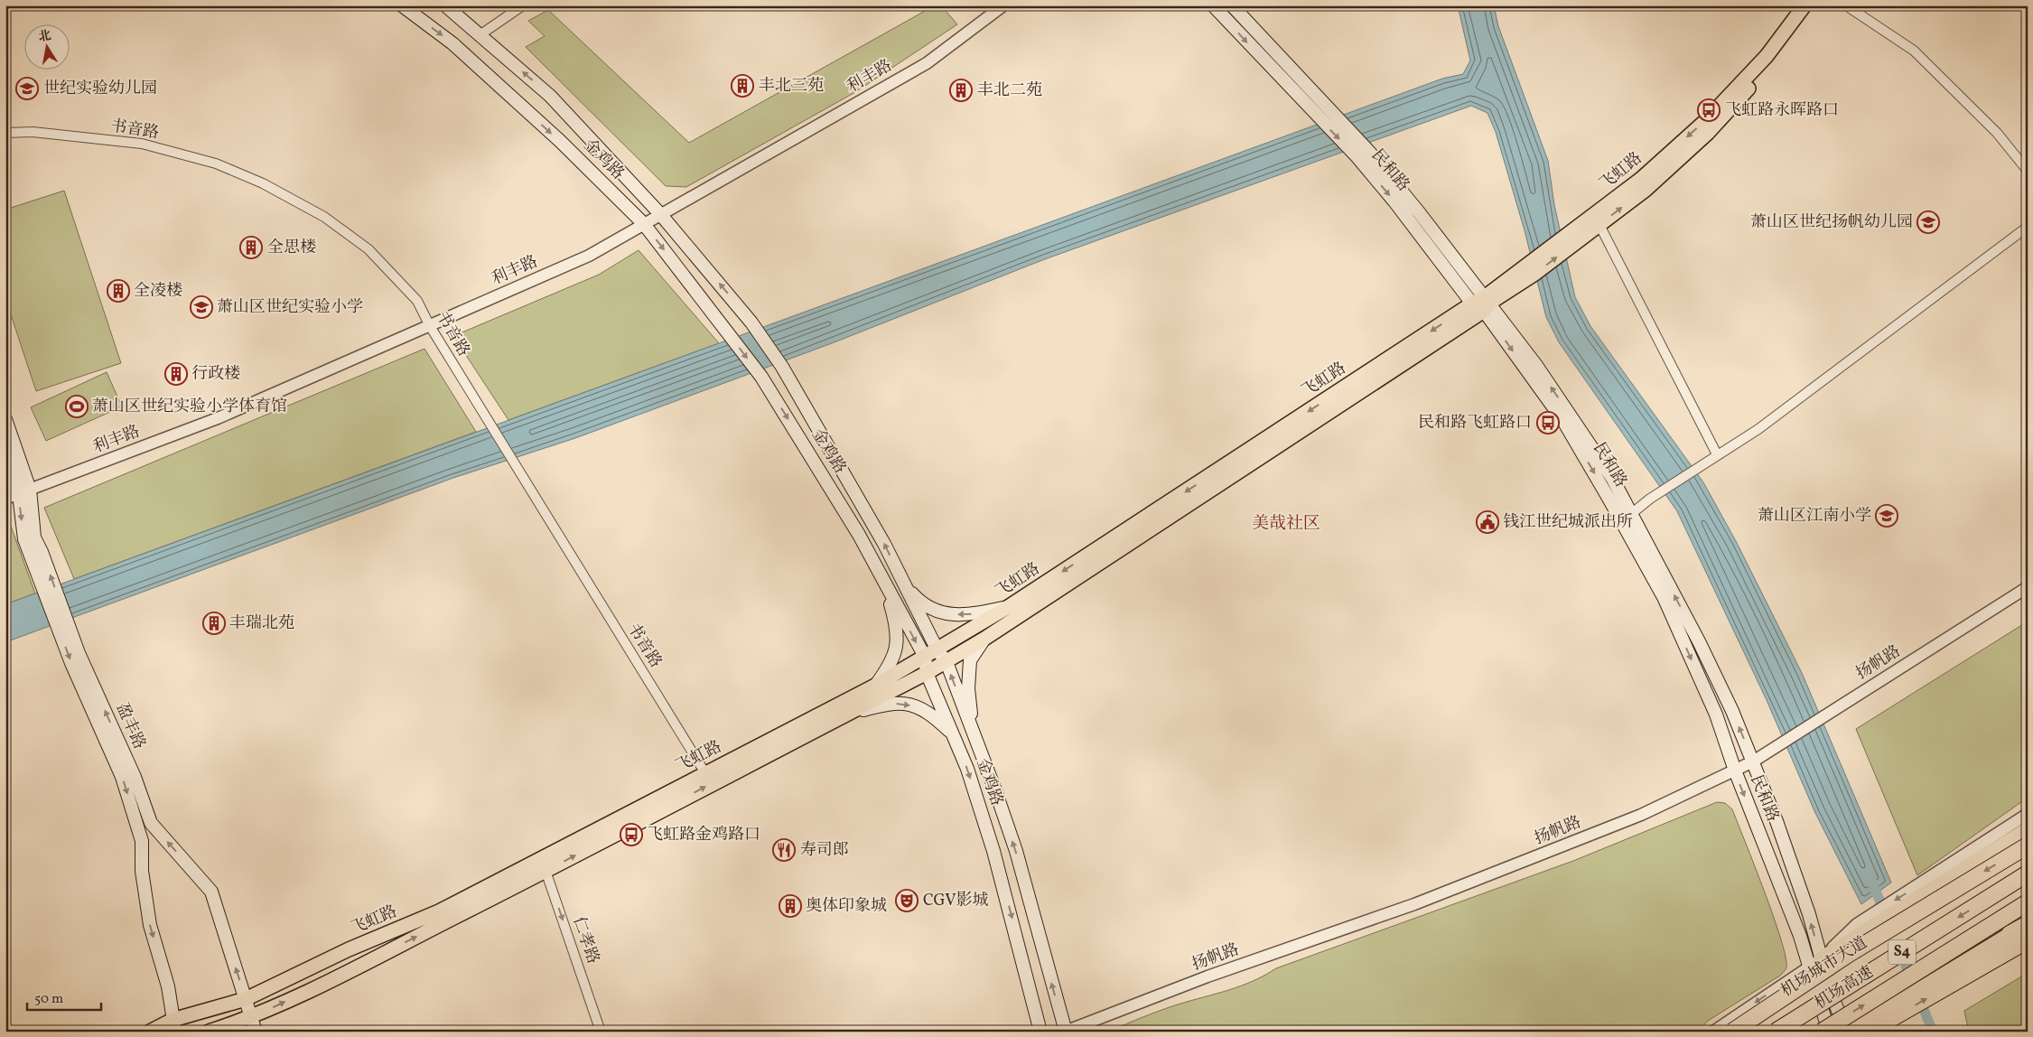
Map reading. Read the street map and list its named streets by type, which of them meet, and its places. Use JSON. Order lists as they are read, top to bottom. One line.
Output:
{"streets":{"highway":["S4","机场高速"],"main road":["金鸡路","民和路","飞虹路","盈丰路","机场城市大道"],"street":["利丰路","书音路","扬帆路","仁孝路"]},"crossings":[["利丰路","书音路"],["利丰路","金鸡路"],["利丰路","盈丰路"],["书音路","飞虹路"],["金鸡路","飞虹路"],["金鸡路","扬帆路"],["民和路","飞虹路"],["民和路","扬帆路"],["民和路","机场城市大道"],["飞虹路","盈丰路"],["飞虹路","仁孝路"]],"one_way":["仁孝路"],"districts":["美哉社区"],"places":{"building":["丰北三苑","丰北二苑","全思楼","全凌楼","行政楼","丰瑞北苑","奥体印象城"],"school or university":["世纪实验幼儿园","萧山区世纪扬帆幼儿园","萧山区世纪实验小学","萧山区江南小学"],"bus stop":["飞虹路永晖路口","民和路飞虹路口","飞虹路金鸡路口"],"sports":["萧山区世纪实验小学体育馆"],"public building":["钱江世纪城派出所"],"restaurant":["寿司郎"],"theatre":["CGV影城"]},"scale_bar":"50 m","north":"top"}
